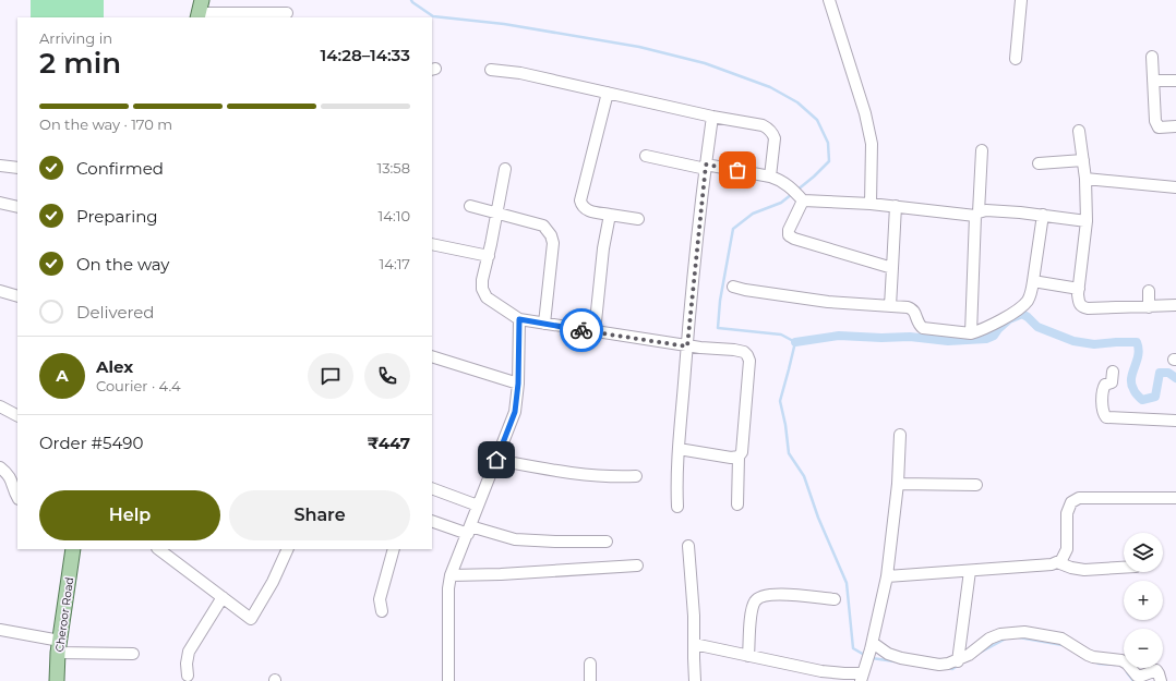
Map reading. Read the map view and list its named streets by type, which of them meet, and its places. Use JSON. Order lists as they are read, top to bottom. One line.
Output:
{"streets":{"main road":["Cheroor Road"]},"page":{"heading":["2 min","Arriving in","14:28–14:33"],"panel":["Alex","Courier · 4.4","Order #5490","₹447"],"bar":"On the way · 170 m","list":[["Confirmed","13:58"],["Preparing","14:10"],["On the way","14:17"],"Delivered"],"round":"A","buttons":["Help","Share"],"map_buttons":["+","−"]}}
